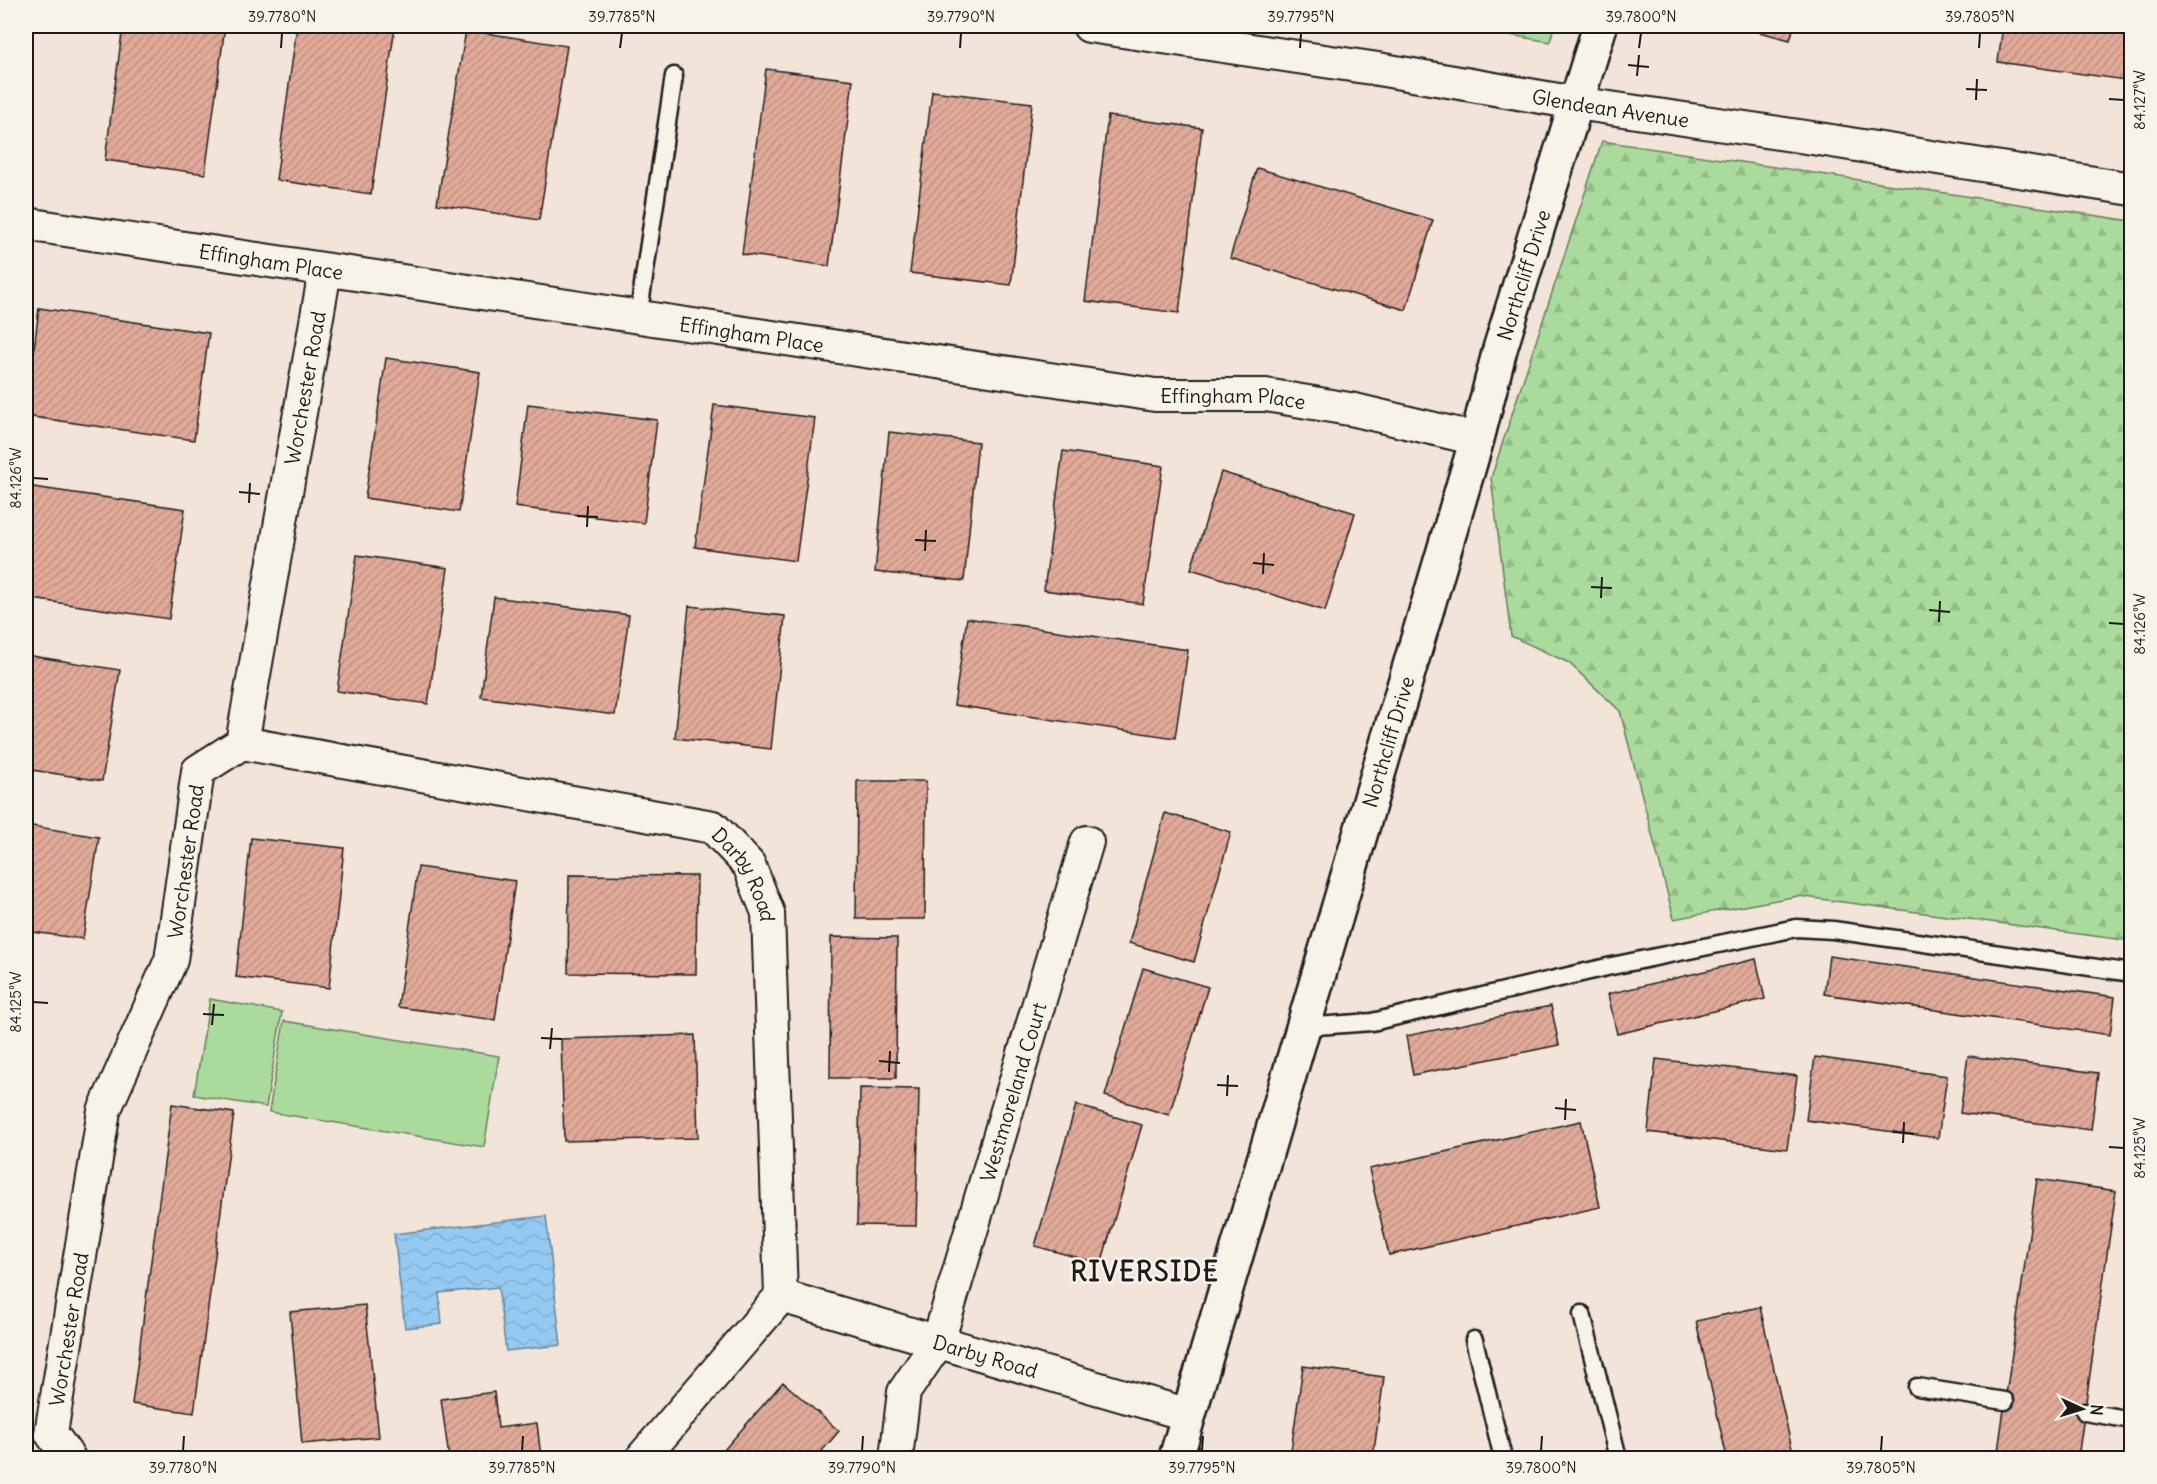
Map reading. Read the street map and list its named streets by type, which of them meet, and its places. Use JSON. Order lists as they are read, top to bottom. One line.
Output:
{"streets":{"street":["Glendean Avenue","Effingham Place","Northcliff Drive","Worchester Road","Darby Road","Westmoreland Court"]},"crossings":[["Glendean Avenue","Northcliff Drive"],["Effingham Place","Northcliff Drive"],["Effingham Place","Worchester Road"],["Northcliff Drive","Darby Road"],["Worchester Road","Darby Road"],["Darby Road","Westmoreland Court"]],"districts":["RIVERSIDE"],"north":"right","coordinates":["39.7780°N","39.7785°N","39.7790°N","39.7795°N","39.7800°N","39.7805°N","84.127°W","84.126°W","84.125°W"]}
